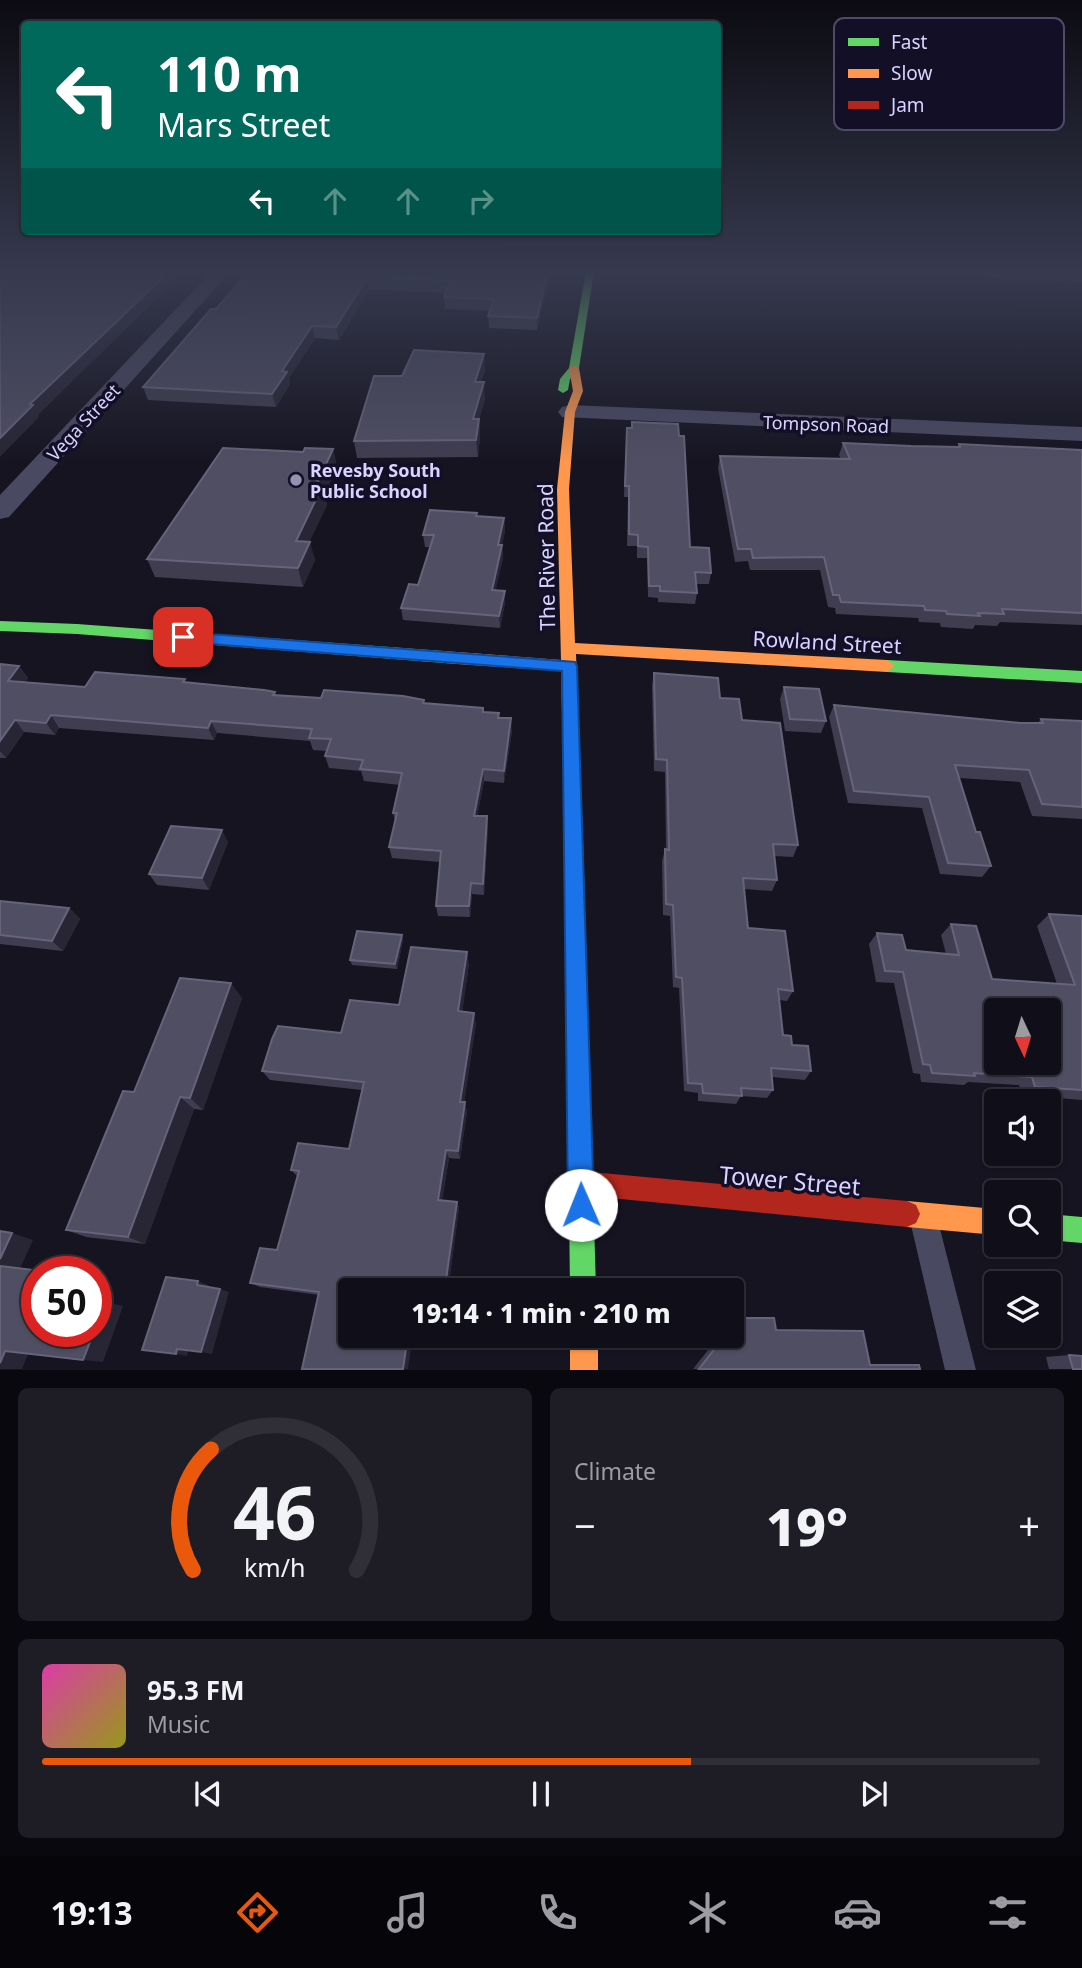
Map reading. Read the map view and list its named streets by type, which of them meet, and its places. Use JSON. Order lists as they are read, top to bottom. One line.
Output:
{"streets":{"main road":["The River Road","Rowland Street","Tower Street"],"street":["Vega Street","Tompson Road"]},"crossings":[["Tompson Road","The River Road"],["The River Road","Rowland Street"],["The River Road","Tower Street"]],"places":["Revesby South Public School"],"legend":["Fast","Slow","Jam"],"north":"bottom","page":{"turn":["110 m","Mars Street"],"limit":"50","trip":"19:14 · 1 min · 210 m","tile":"Climate","heat":["−","19°","+"],"song":["95.3 FM","Music"],"tabs":"19:13","gauge":["46","km/h"]}}
